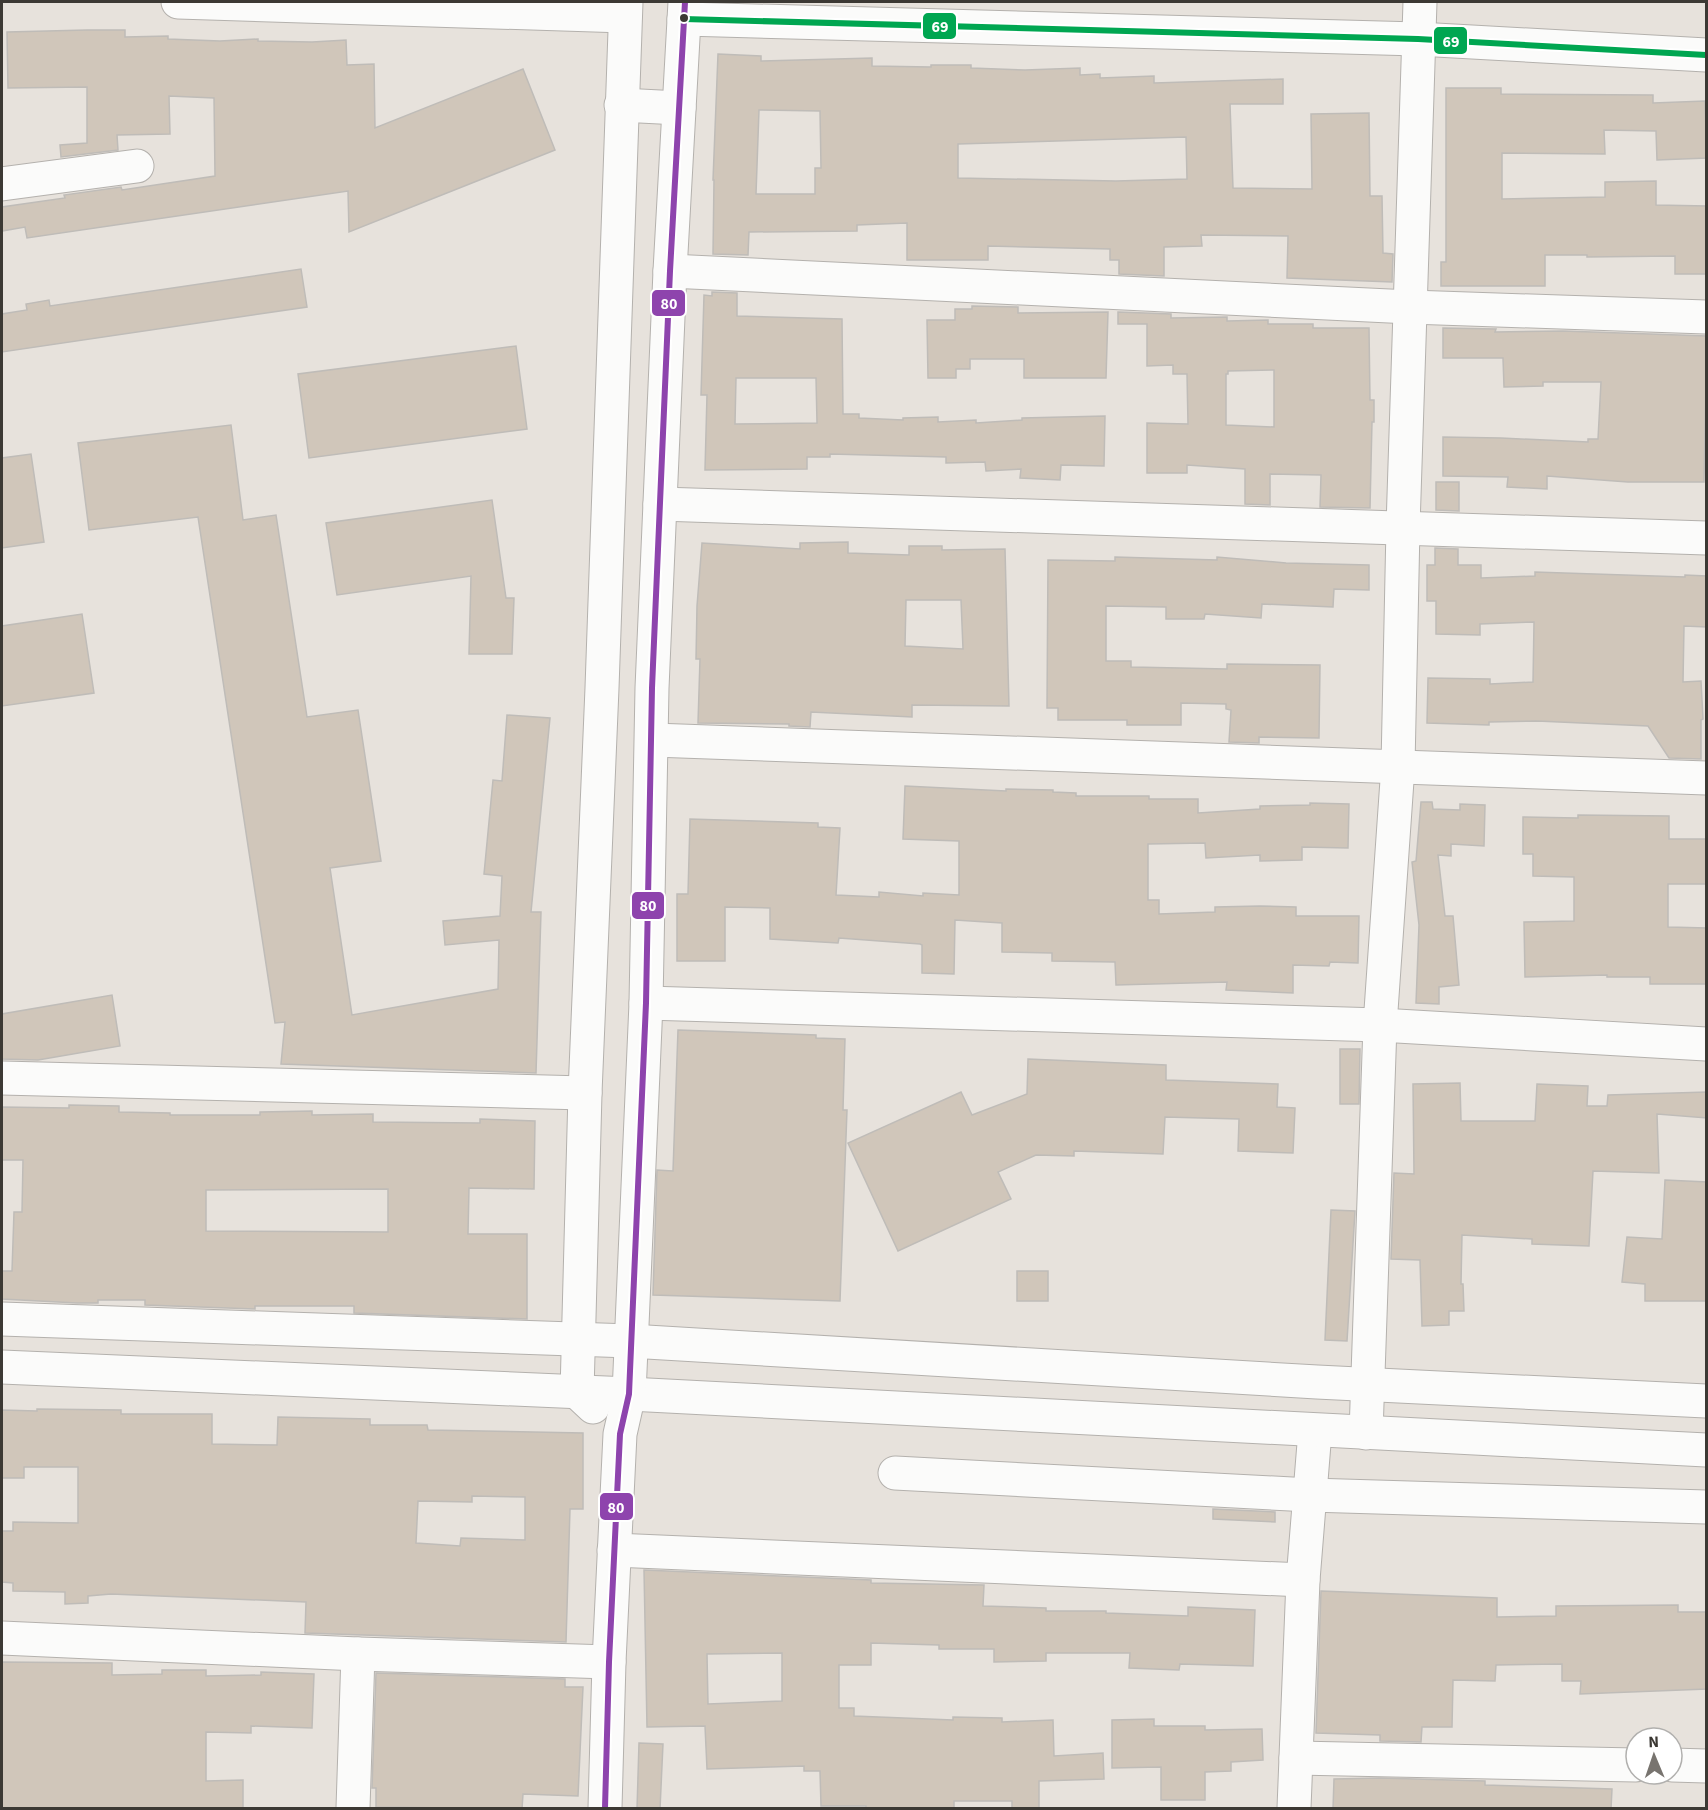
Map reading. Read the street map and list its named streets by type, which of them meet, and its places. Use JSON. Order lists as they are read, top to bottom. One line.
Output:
{"lines":["transit line 80","transit line 69"],"north":"top"}
